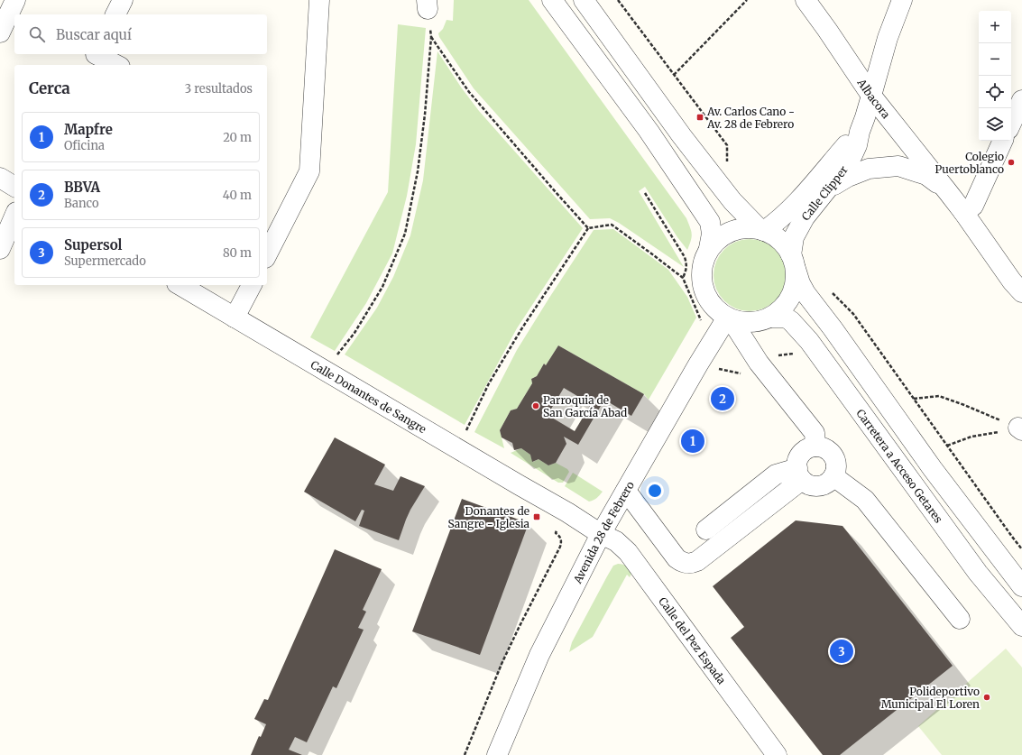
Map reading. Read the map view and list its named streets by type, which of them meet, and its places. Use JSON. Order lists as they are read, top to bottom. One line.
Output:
{"streets":{"street":["Albacora","Calle Clipper","Calle Donantes de Sangre","Carretera a Acceso Getares","Avenida 28 de Febrero","Calle del Pez Espada"]},"crossings":[["Albacora","Calle Clipper"],["Calle Clipper","Carretera a Acceso Getares"],["Calle Clipper","Avenida 28 de Febrero"],["Calle Donantes de Sangre","Calle del Pez Espada"],["Carretera a Acceso Getares","Avenida 28 de Febrero"],["Avenida 28 de Febrero","Calle del Pez Espada"]],"places":{"transit":["Av. Carlos Cano - Av. 28 de Febrero","Donantes de Sangre - Iglesia"],"other":["Colegio Puertoblanco","Parroquia de San García Abad","Polideportivo Municipal El Loren"]},"page":{"map_buttons":["+","−"],"search":"Buscar aquí","heading":["Cerca","3 resultados"],"list":[{"mark":"1","name":"Mapfre","note":"Oficina","value":"20 m"},{"mark":"2","name":"BBVA","note":"Banco","value":"40 m"},{"mark":"3","name":"Supersol","note":"Supermercado","value":"80 m"}],"pins":["2","1","3"]}}
